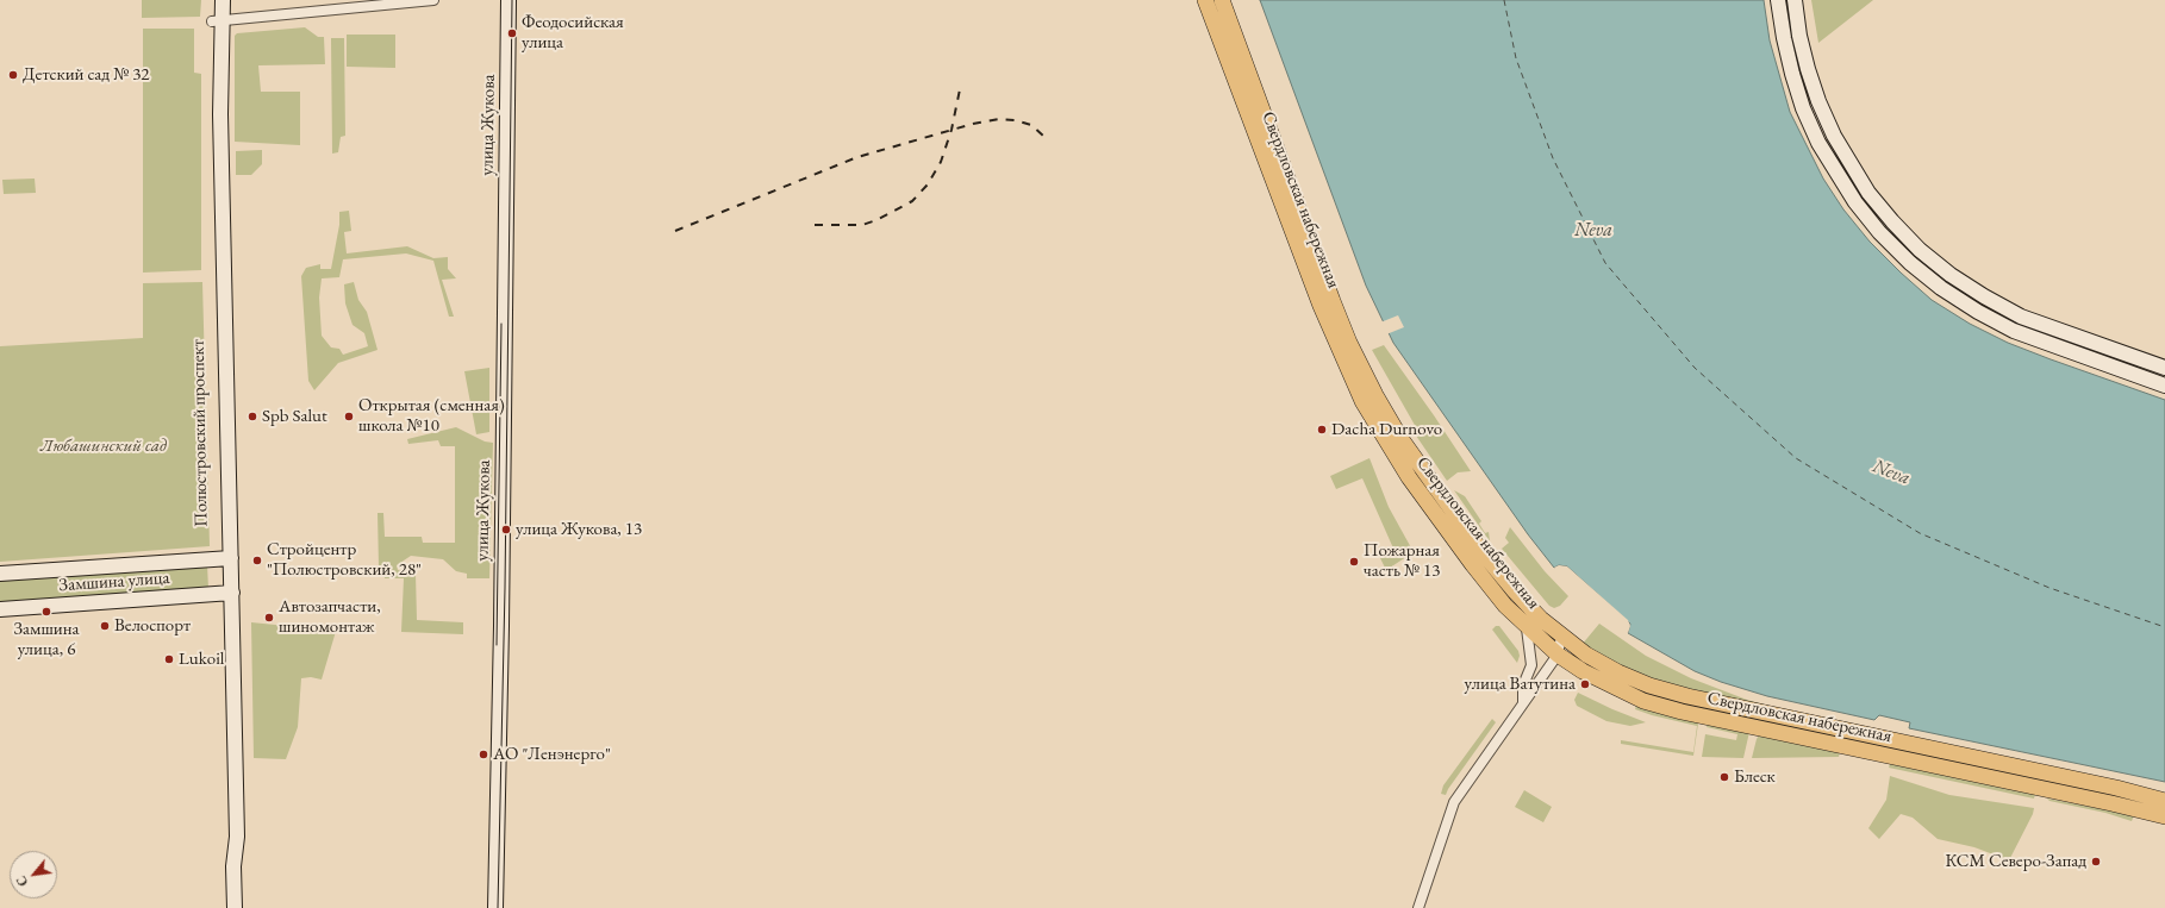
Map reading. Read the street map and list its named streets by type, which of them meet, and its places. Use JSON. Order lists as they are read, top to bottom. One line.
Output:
{"streets":{"main road":["улица Жукова","Свердловская набережная","Полюстровский проспект","Замшина улица"]},"crossings":[["Полюстровский проспект","Замшина улица"]],"water":["Neva"],"parks":["Любашинский сад"],"places":["Феодосийская улица","Детский сад № 32","Spb Salut","Открытая (сменная) школа №10","Dacha Durnovo","улица Жукова, 13","Стройцентр \"Полюстровский, 28\"","Пожарная часть № 13","Замшина улица, 6","Автозапчасти, шиномонтаж","Велоспорт","Lukoil","улица Ватутина","АО \"Ленэнерго\"","Блеск","КСМ Северо-Запад"],"north":"bottom left"}
